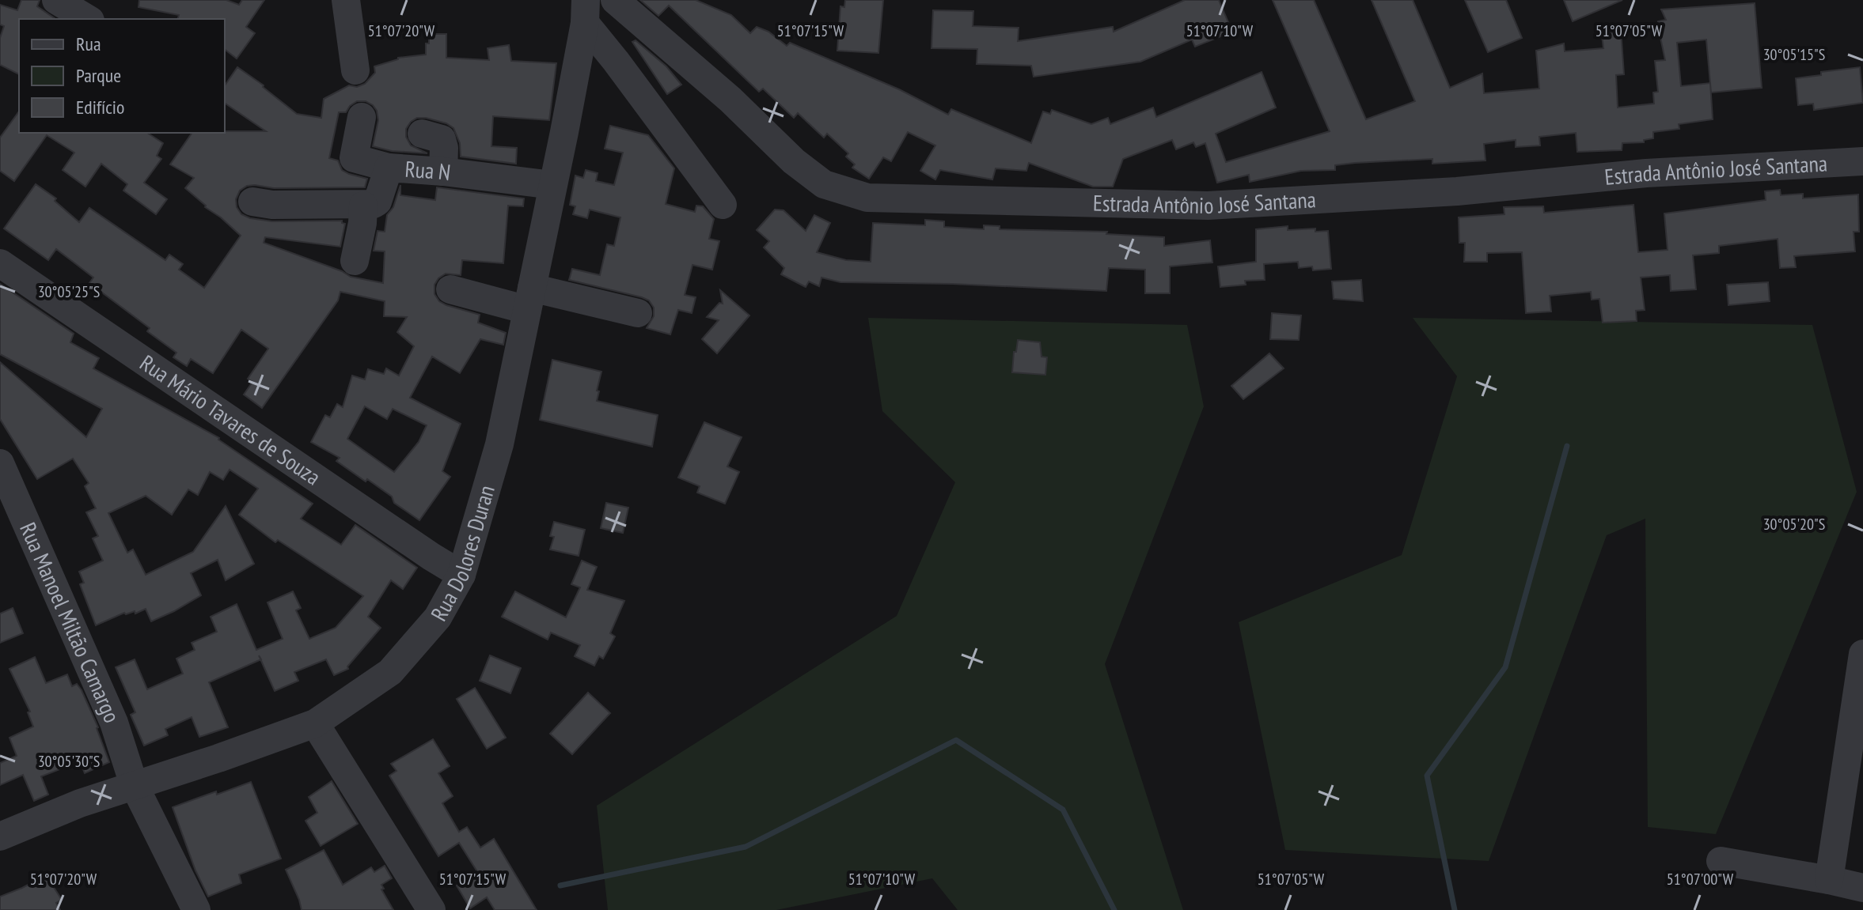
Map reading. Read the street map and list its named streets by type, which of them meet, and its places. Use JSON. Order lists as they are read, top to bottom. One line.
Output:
{"streets":{"street":["Estrada Antônio José Santana","Rua N","Rua Mário Tavares de Souza","Rua Dolores Duran","Rua Manoel Miltão Camargo"]},"crossings":[["Rua N","Rua Dolores Duran"],["Rua Mário Tavares de Souza","Rua Dolores Duran"],["Rua Dolores Duran","Rua Manoel Miltão Camargo"]],"legend":["Rua","Parque","Edifício"],"coordinates":["51°07'15\"W","51°07'05\"W","51°07'20\"W","51°07'10\"W","30°05'15\"S","30°05'25\"S","30°05'20\"S","30°05'30\"S","51°07'00\"W"]}
